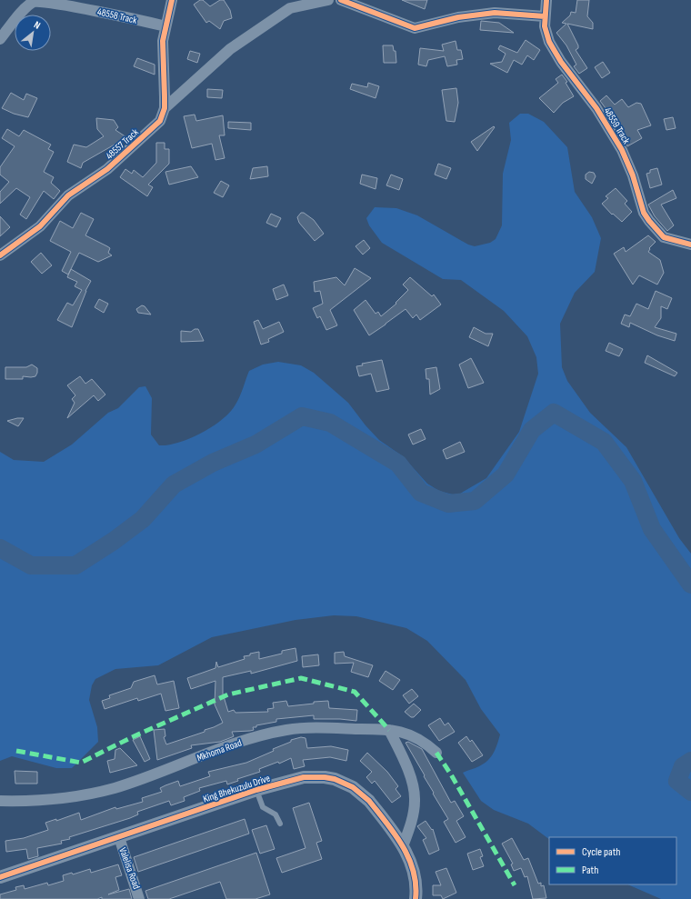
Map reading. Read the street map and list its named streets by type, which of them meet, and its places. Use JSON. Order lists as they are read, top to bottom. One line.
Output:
{"streets":{"street":["48558 Track","48559 Track","48557 Track","Mkhoma Road","King Bhekuzulu Drive","Valelisa Road"]},"crossings":[["48558 Track","48557 Track"],["King Bhekuzulu Drive","Valelisa Road"]],"legend":["Cycle path","Path"],"north":"top right"}
